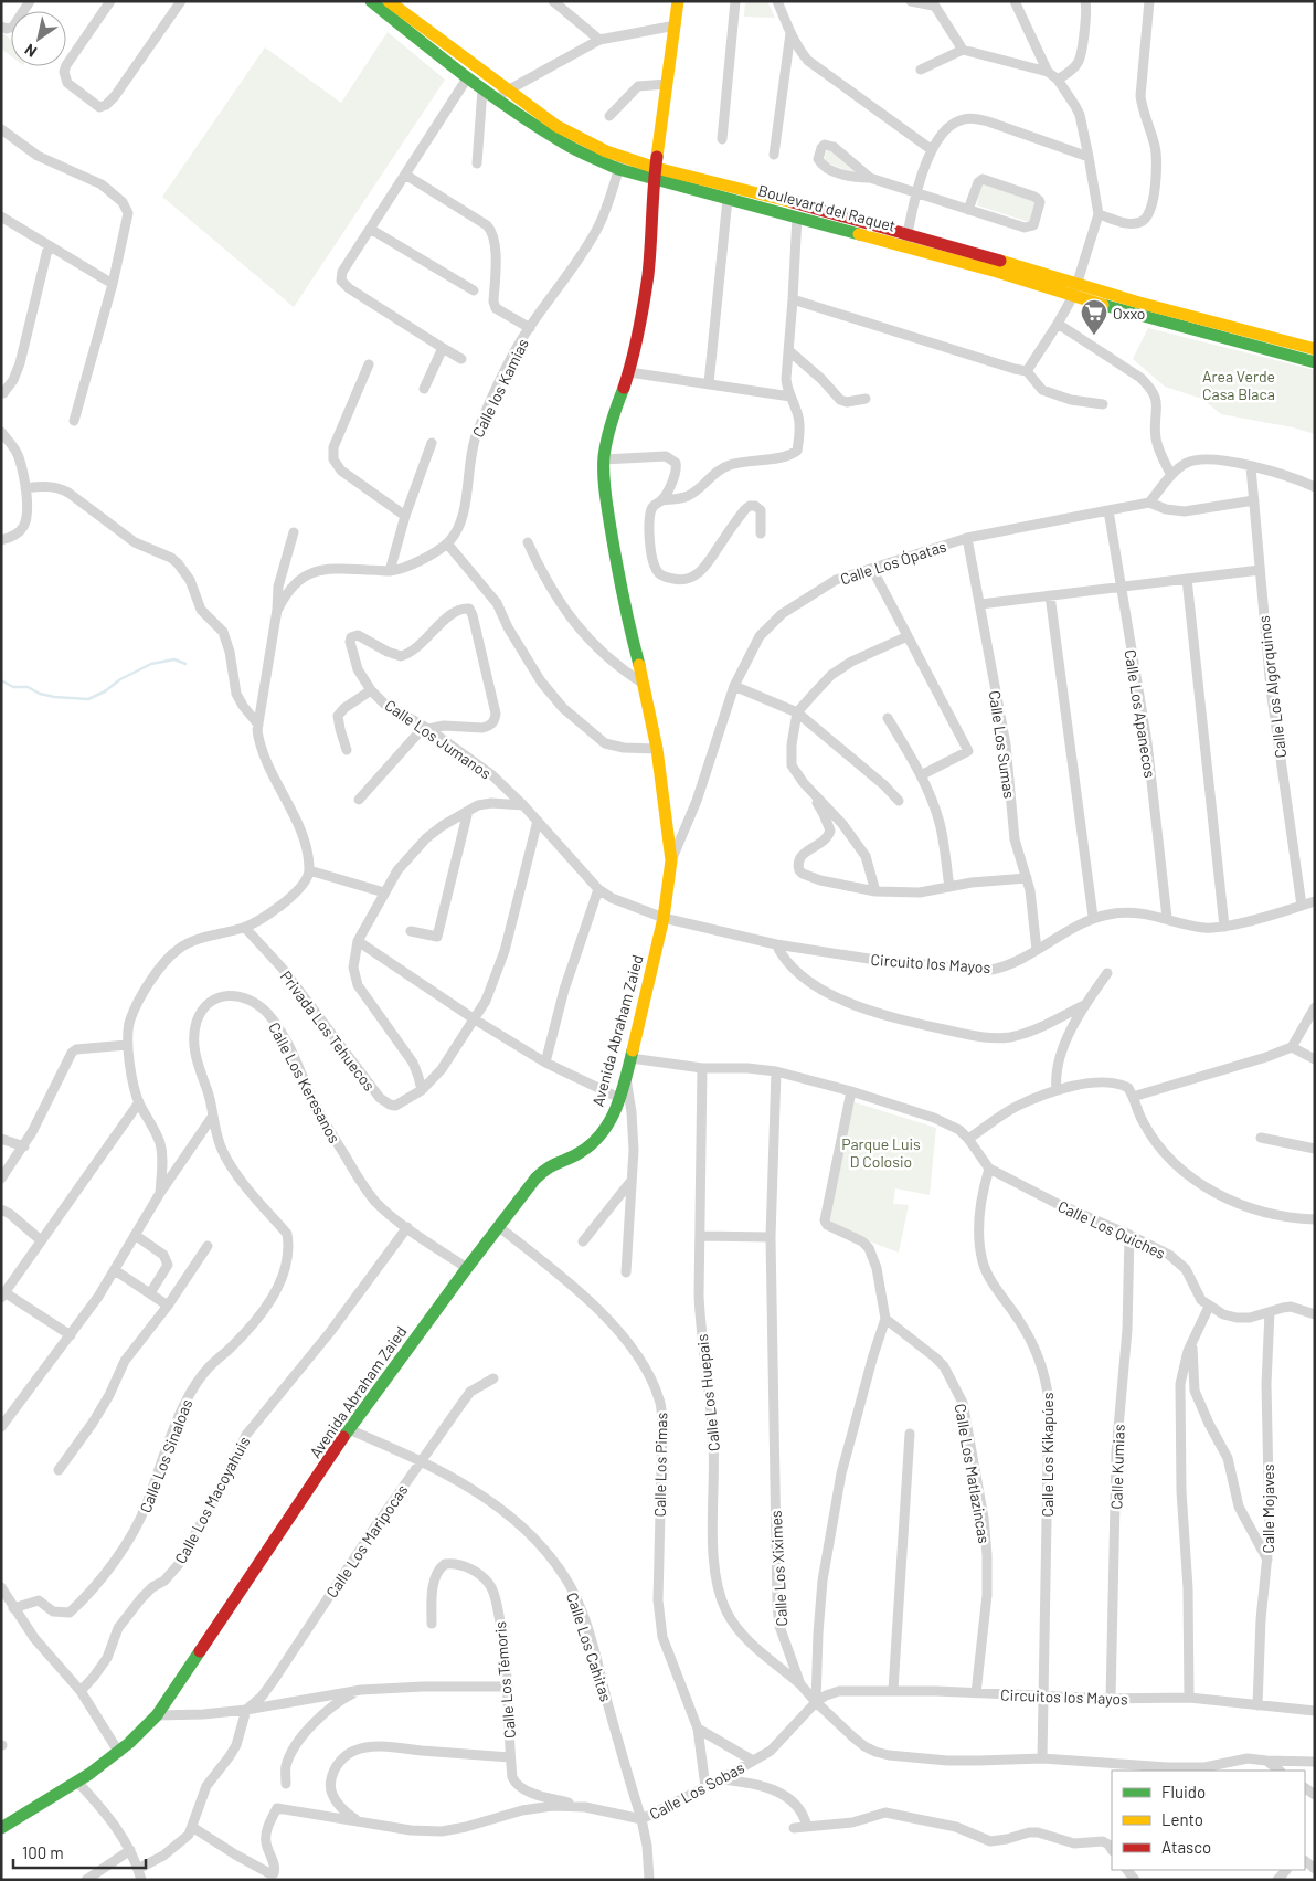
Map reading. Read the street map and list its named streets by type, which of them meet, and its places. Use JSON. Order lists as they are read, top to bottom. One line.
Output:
{"streets":{"street":["Boulevard del Raquet","Calle los Kamias","Calle Los Ópatas","Calle Los Algorquinos","Calle Los Apanecos","Calle Los Jumanos","Calle Los Sumas","Circuito los Mayos","Privada Los Tehuecos","Avenida Abraham Zaied","Calle Los Keresanos","Calle Los Quiches","Calle Los Huepais","Calle Los Kikapúes","Calle Los Sinaloas","Calle Los Pimas","Calle Kumias","Calle Los Matlazincas","Calle Los Macoyahuis","Calle Mojaves","Calle Los Maripocas","Calle Los Xiximes","Calle Los Cahitas","Calle Los Témoris","Circuitos los Mayos","Calle Los Sobas"]},"crossings":[["Boulevard del Raquet","Calle los Kamias"],["Boulevard del Raquet","Avenida Abraham Zaied"],["Calle Los Ópatas","Calle Los Algorquinos"],["Calle Los Ópatas","Calle Los Apanecos"],["Calle Los Ópatas","Calle Los Sumas"],["Calle Los Ópatas","Avenida Abraham Zaied"],["Calle Los Algorquinos","Circuito los Mayos"],["Calle Los Apanecos","Circuito los Mayos"],["Calle Los Jumanos","Circuito los Mayos"],["Calle Los Jumanos","Privada Los Tehuecos"],["Calle Los Jumanos","Avenida Abraham Zaied"],["Calle Los Sumas","Circuito los Mayos"],["Circuito los Mayos","Avenida Abraham Zaied"],["Avenida Abraham Zaied","Calle Los Keresanos"],["Avenida Abraham Zaied","Calle Los Pimas"],["Avenida Abraham Zaied","Calle Los Cahitas"],["Calle Los Keresanos","Calle Los Sinaloas"],["Calle Los Keresanos","Calle Los Macoyahuis"],["Calle Los Quiches","Calle Los Kikapúes"],["Calle Los Quiches","Calle Kumias"],["Calle Los Huepais","Calle Los Xiximes"],["Calle Los Kikapúes","Calle Los Xiximes"],["Calle Los Kikapúes","Circuitos los Mayos"],["Calle Los Pimas","Calle Los Sobas"],["Calle Kumias","Circuitos los Mayos"],["Calle Los Matlazincas","Circuitos los Mayos"],["Calle Mojaves","Circuitos los Mayos"],["Calle Los Maripocas","Calle Los Cahitas"],["Calle Los Xiximes","Circuitos los Mayos"],["Calle Los Xiximes","Calle Los Sobas"],["Calle Los Cahitas","Calle Los Sobas"],["Calle Los Témoris","Calle Los Sobas"],["Circuitos los Mayos","Calle Los Sobas"]],"parks":["Area Verde Casa Blaca","Parque Luis D Colosio"],"places":{"supermarket":["Oxxo"]},"legend":["Fluido","Lento","Atasco"],"scale_bar":"100 m","north":"bottom left"}
